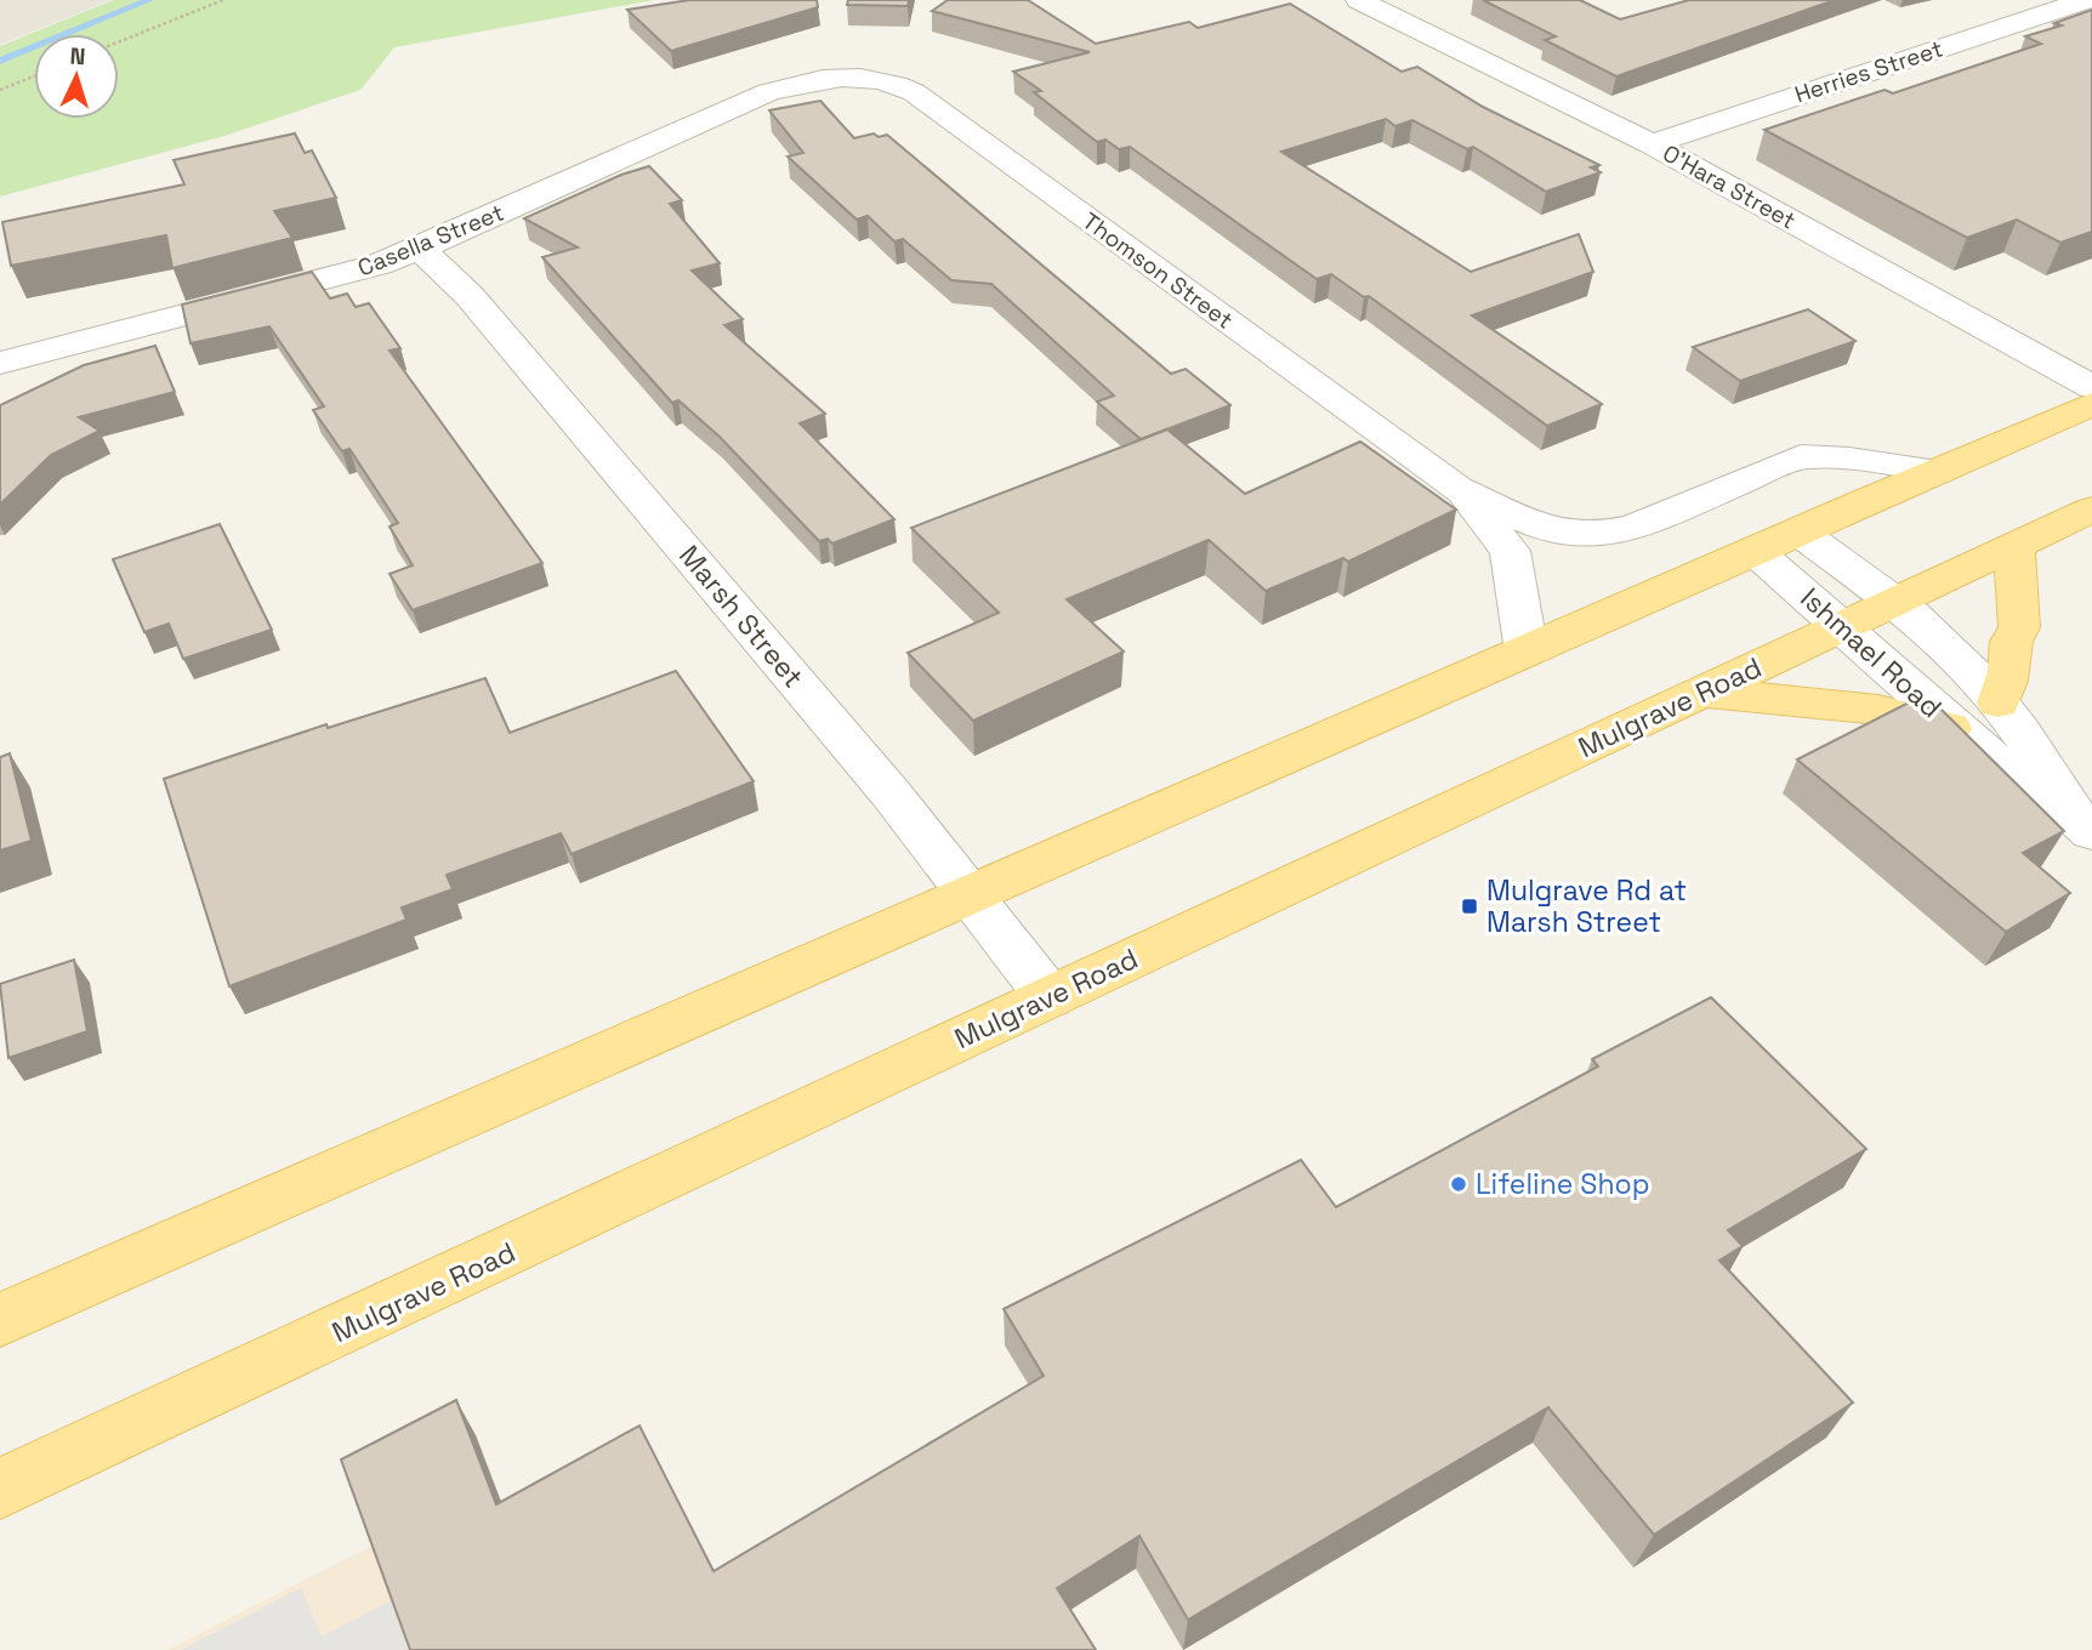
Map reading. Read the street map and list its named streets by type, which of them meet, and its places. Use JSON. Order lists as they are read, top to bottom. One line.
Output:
{"streets":{"main road":["Mulgrave Road"],"street":["Herries Street","O'Hara Street","Casella Street","Thomson Street","Marsh Street","Ishmael Road"]},"crossings":[["Herries Street","O'Hara Street"],["Casella Street","Thomson Street"],["Casella Street","Marsh Street"],["Marsh Street","Mulgrave Road"],["Ishmael Road","Mulgrave Road"]],"places":{"transit":["Mulgrave Rd at Marsh Street"],"other":["Lifeline Shop"]},"north":"top"}
